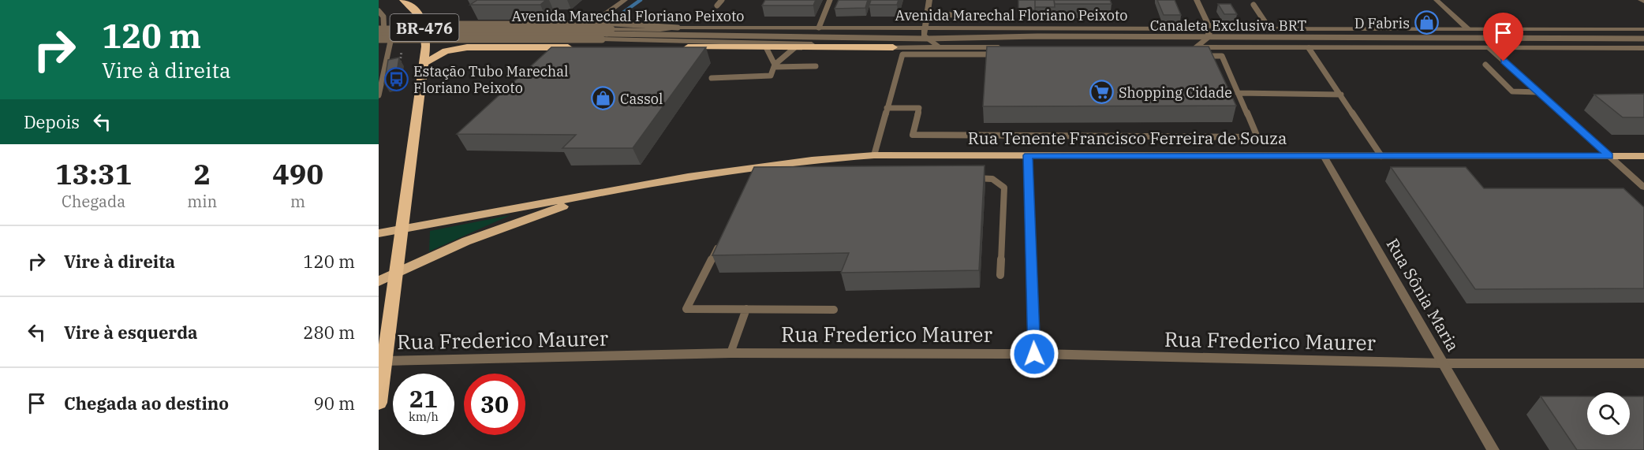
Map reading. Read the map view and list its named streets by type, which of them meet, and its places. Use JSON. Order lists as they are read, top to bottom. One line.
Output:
{"streets":{"highway":["BR-476"],"main road":["Rua Tenente Francisco Ferreira de Souza"],"street":["Avenida Marechal Floriano Peixoto","Rua Sônia Maria","Rua Frederico Maurer"],"lane":["Canaleta Exclusiva BRT"]},"crossings":[["Avenida Marechal Floriano Peixoto","Canaleta Exclusiva BRT"],["BR-476","Rua Tenente Francisco Ferreira de Souza"],["BR-476","Rua Frederico Maurer"],["Rua Tenente Francisco Ferreira de Souza","Rua Sônia Maria"],["Rua Sônia Maria","Rua Frederico Maurer"]],"places":{"shop":["D Fabris","Cassol"],"bus stop":["Estação Tubo Marechal Floriano Peixoto"],"supermarket":["Shopping Cidade"]},"page":{"turn":["120 m","Vire à direita"],"then":"Depois","eta":["13:31","Chegada","2","min","490","m"],"list":[{"name":"Vire à direita","value":"120 m"},{"name":"Vire à esquerda","value":"280 m"},{"name":"Chegada ao destino","value":"90 m"}],"speed":"21 km/h","limit":"30"}}
